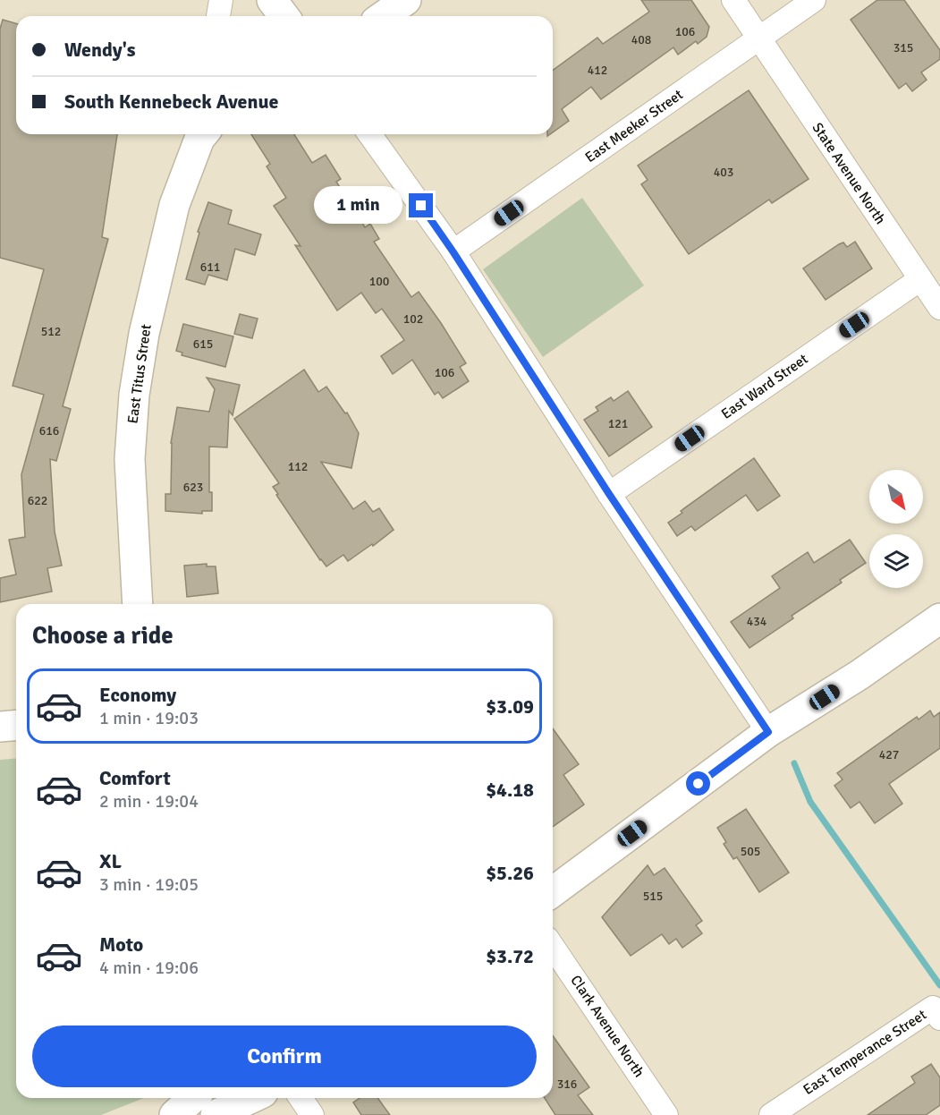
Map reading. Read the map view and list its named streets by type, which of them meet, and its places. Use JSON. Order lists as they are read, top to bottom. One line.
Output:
{"streets":{"street":["East Meeker Street","State Avenue North","East Titus Street","East Ward Street","Clark Avenue North","East Temperance Street"]},"crossings":[["East Meeker Street","State Avenue North"],["State Avenue North","East Ward Street"]],"house_numbers":["106","408","315","412","403","611","100","102","512","615","106","121","616","112","623","622","434","427","505","515","316"],"north":"bottom right","page":{"banner":["Wendy's","South Kennebeck Avenue"],"bubble":"1 min","heading":"Choose a ride","list":[{"name":"Economy","note":"1 min · 19:03","value":"$3.09"},{"name":"Comfort","note":"2 min · 19:04","value":"$4.18"},{"name":"XL","note":"3 min · 19:05","value":"$5.26"},{"name":"Moto","note":"4 min · 19:06","value":"$3.72"}],"buttons":"Confirm"}}
